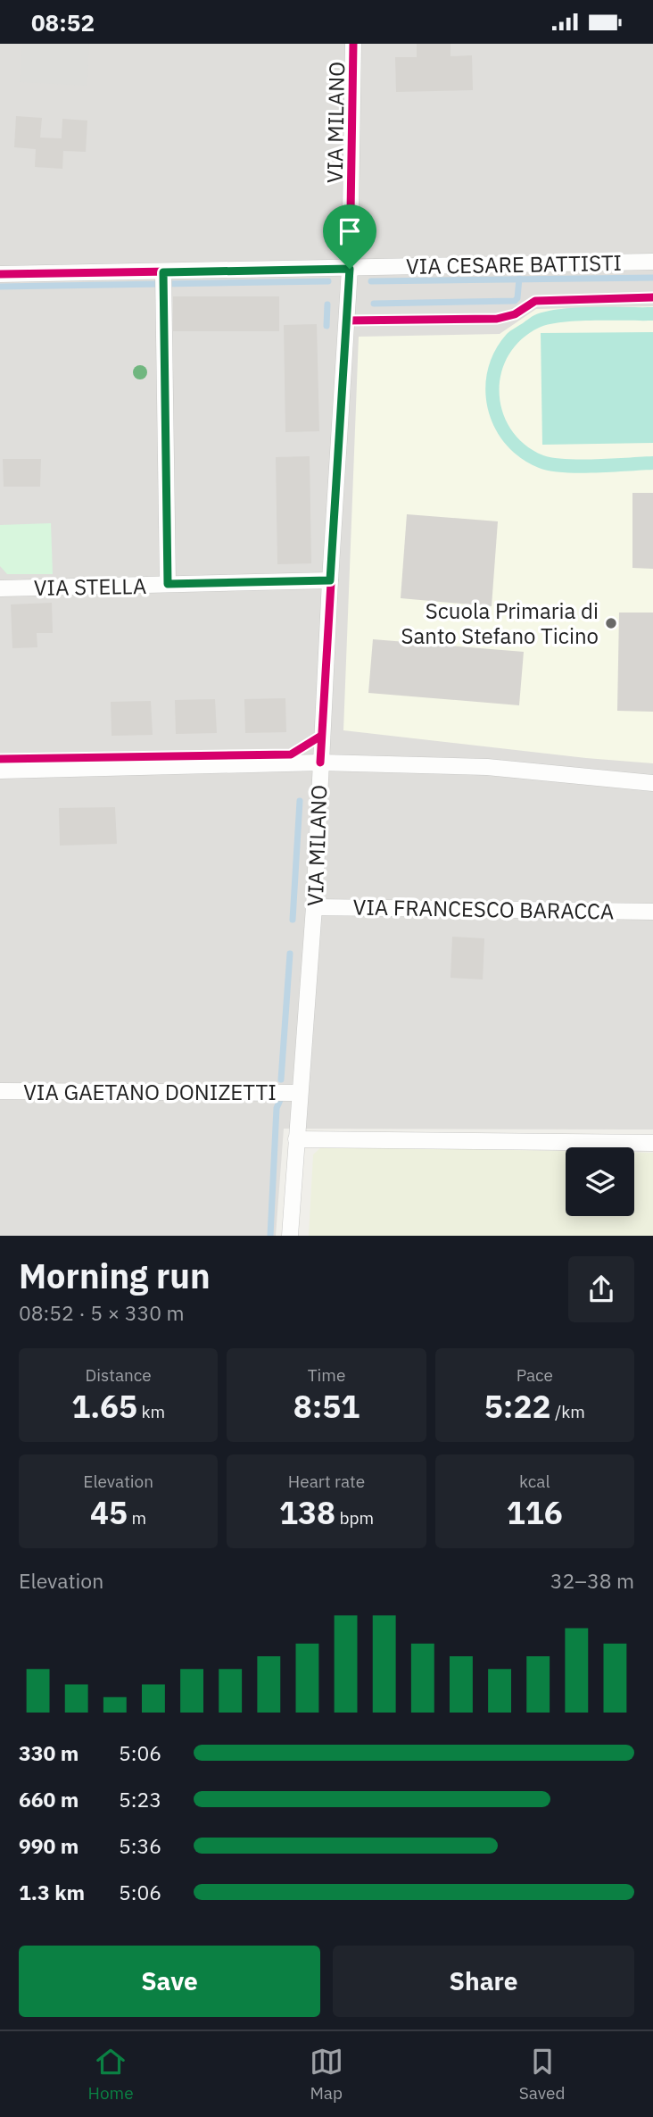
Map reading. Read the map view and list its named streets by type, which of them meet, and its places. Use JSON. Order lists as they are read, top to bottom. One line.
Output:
{"streets":{"street":["VIA MILANO","VIA CESARE BATTISTI","VIA STELLA","VIA FRANCESCO BARACCA","VIA GAETANO DONIZETTI"]},"crossings":[["VIA MILANO","VIA CESARE BATTISTI"],["VIA MILANO","VIA STELLA"],["VIA MILANO","VIA FRANCESCO BARACCA"],["VIA MILANO","VIA GAETANO DONIZETTI"]],"places":["Scuola Primaria di Santo Stefano Ticino"],"page":{"status":"08:52","heading":["Morning run","08:52 · 5 × 330 m"],"stats":[["Distance","1.65 km"],["Time","8:51"],["Pace","5:22 /km"],["Elevation","45 m"],["Heart rate","138 bpm"],["kcal","116"]],"chart":["Elevation","32–38 m"],"list":[{"name":"330 m","note":"5:06"},{"name":"660 m","note":"5:23"},{"name":"990 m","note":"5:36"},{"name":"1.3 km","note":"5:06"}],"buttons":["Save","Share"],"tabs":["Home","Map","Saved"]}}
